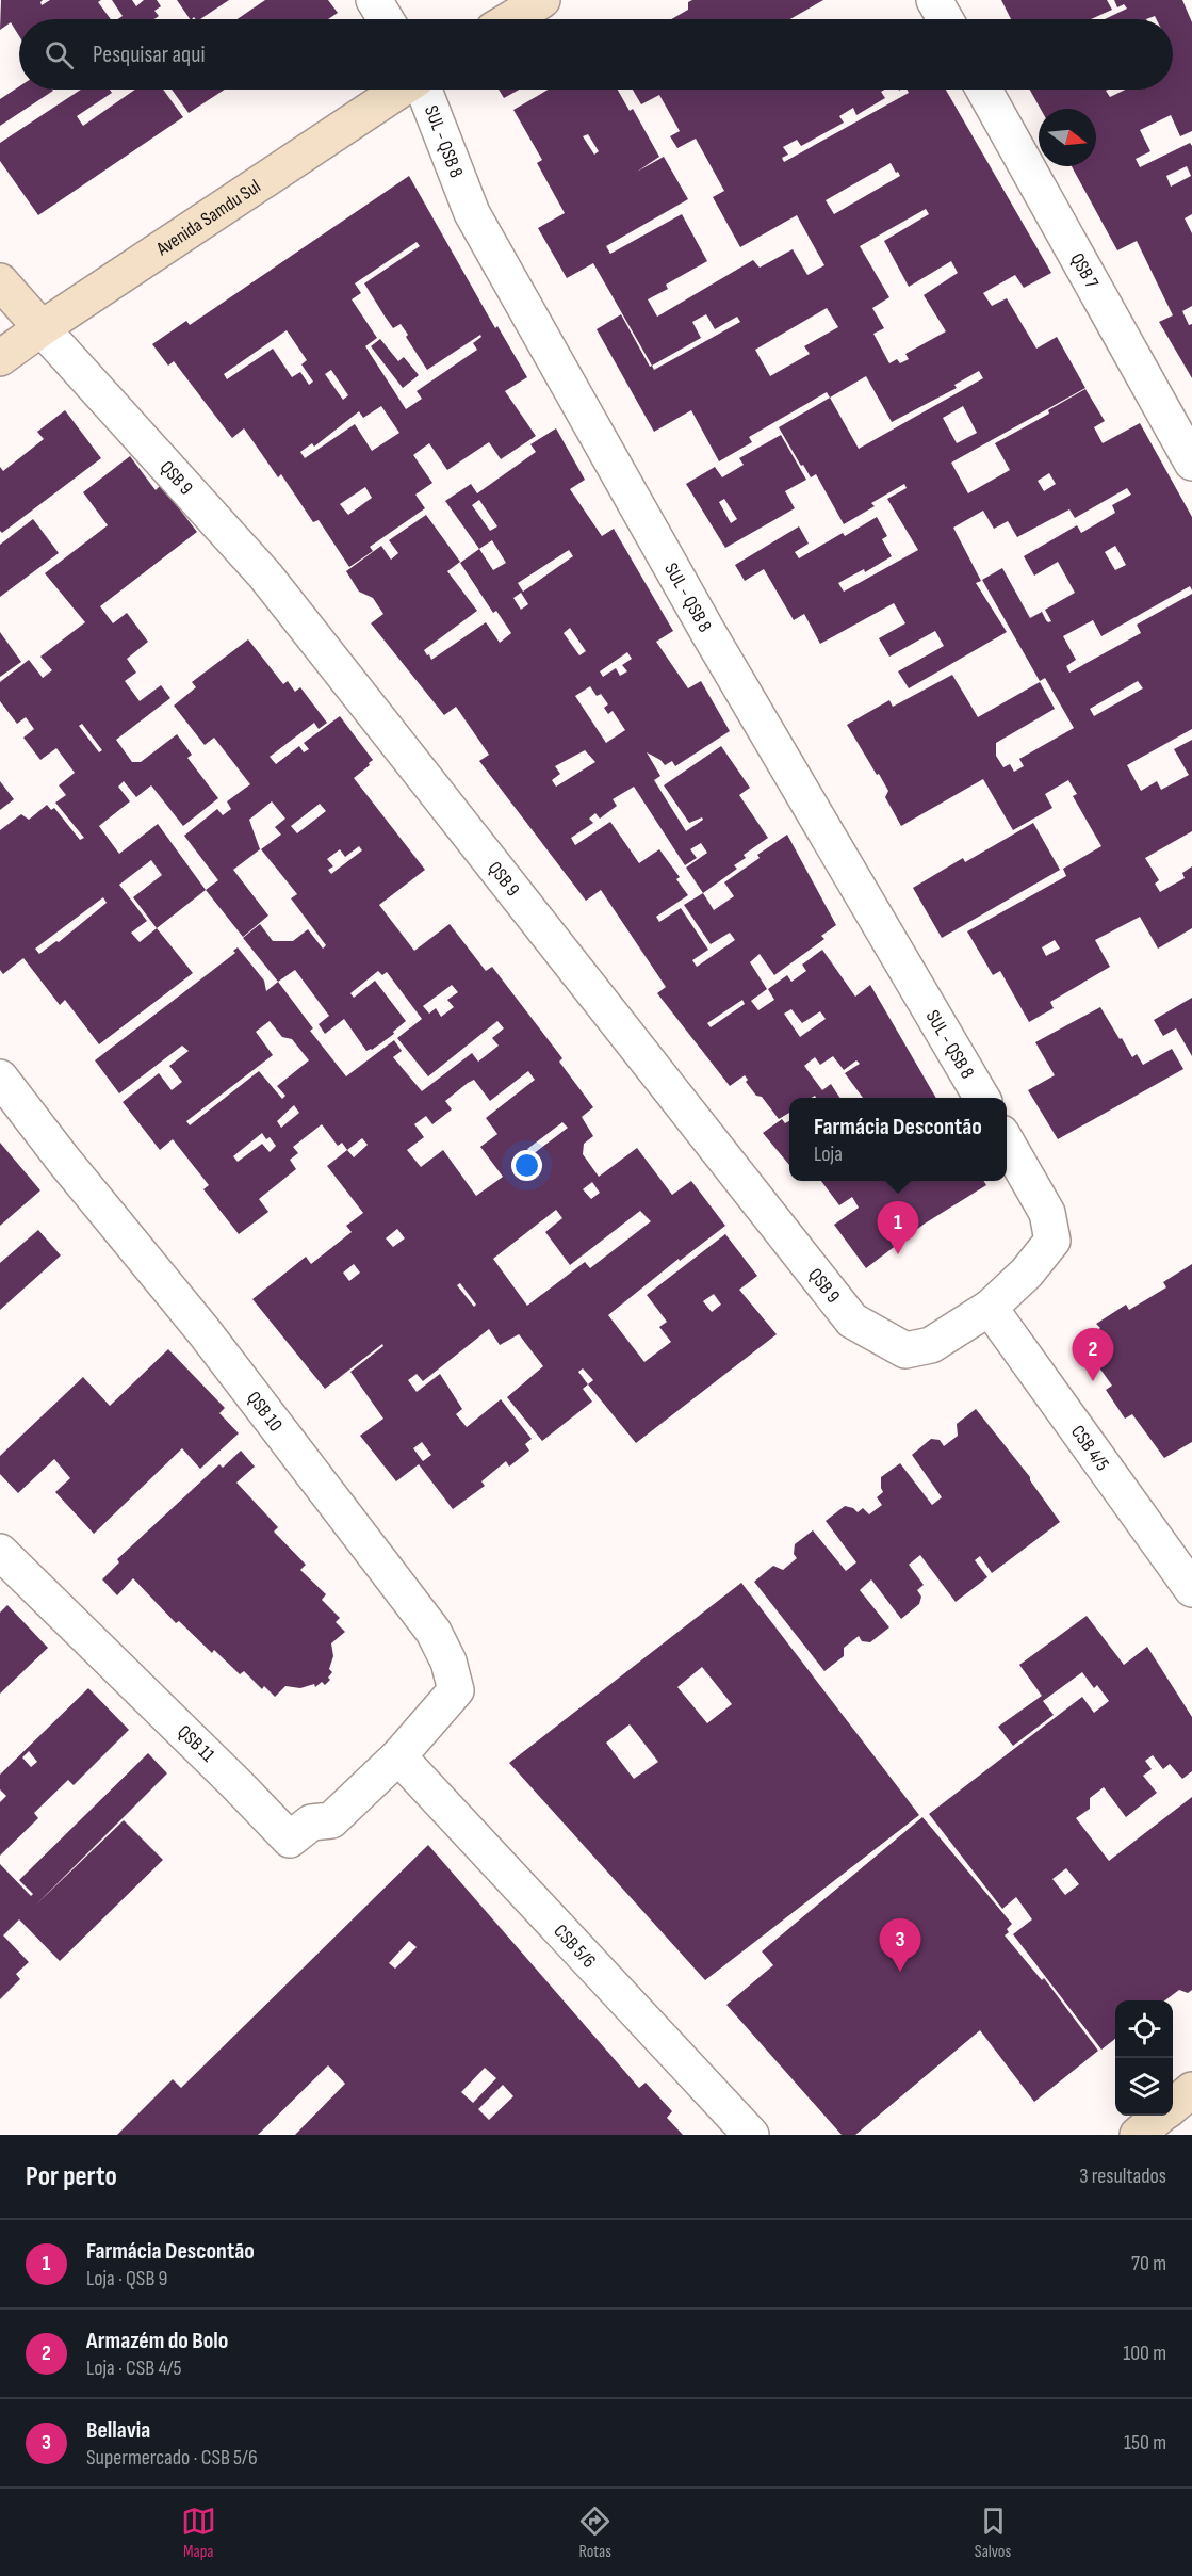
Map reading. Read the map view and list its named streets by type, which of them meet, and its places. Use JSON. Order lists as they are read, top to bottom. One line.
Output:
{"streets":{"main road":["Avenida Samdu Sul"],"street":["SUL - QSB 8","QSB 7","QSB 9","QSB 10","CSB 4/5","QSB 11","CSB 5/6"]},"crossings":[["Avenida Samdu Sul","QSB 9"],["QSB 9","CSB 4/5"],["QSB 10","QSB 11"],["QSB 10","CSB 5/6"],["QSB 11","CSB 5/6"]],"north":"right","page":{"search":"Pesquisar aqui","popup":["Farmácia Descontão","Loja"],"pins":["1","2","3"],"heading":["Por perto","3 resultados"],"list":[{"mark":"1","name":"Farmácia Descontão","note":"Loja · QSB 9","value":"70 m"},{"mark":"2","name":"Armazém do Bolo","note":"Loja · CSB 4/5","value":"100 m"},{"mark":"3","name":"Bellavia","note":"Supermercado · CSB 5/6","value":"150 m"}],"nav":["Mapa","Rotas","Salvos"]}}
